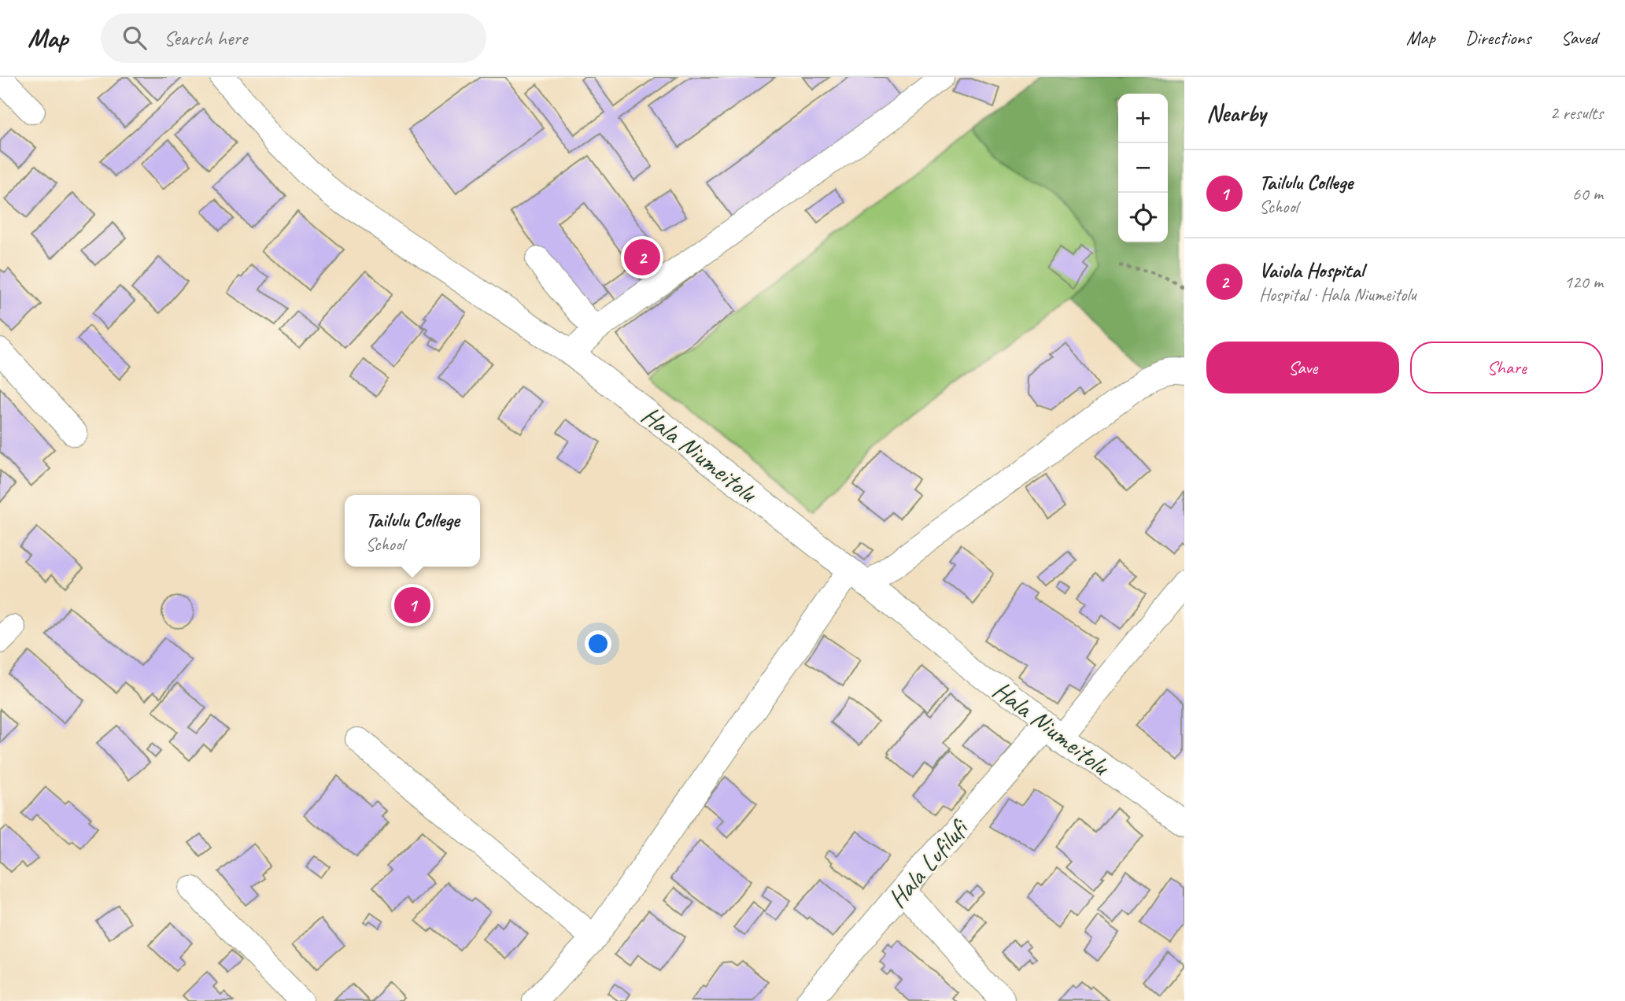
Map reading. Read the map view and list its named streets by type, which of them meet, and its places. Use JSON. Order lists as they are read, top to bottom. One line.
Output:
{"streets":{"street":["Hala Niumeitolu","Hala Lufilufi"]},"crossings":[["Hala Niumeitolu","Hala Lufilufi"]],"page":{"header":"Map","search":"Search here","nav":["Map","Directions","Saved"],"heading":["Nearby","2 results"],"map_buttons":["+","−"],"list":[{"mark":"1","name":"Tailulu College","note":"School","value":"60 m"},{"mark":"2","name":"Vaiola Hospital","note":"Hospital · Hala Niumeitolu","value":"120 m"}],"pins":["2","1"],"buttons":["Save","Share"],"popup":["Tailulu College","School"]}}
